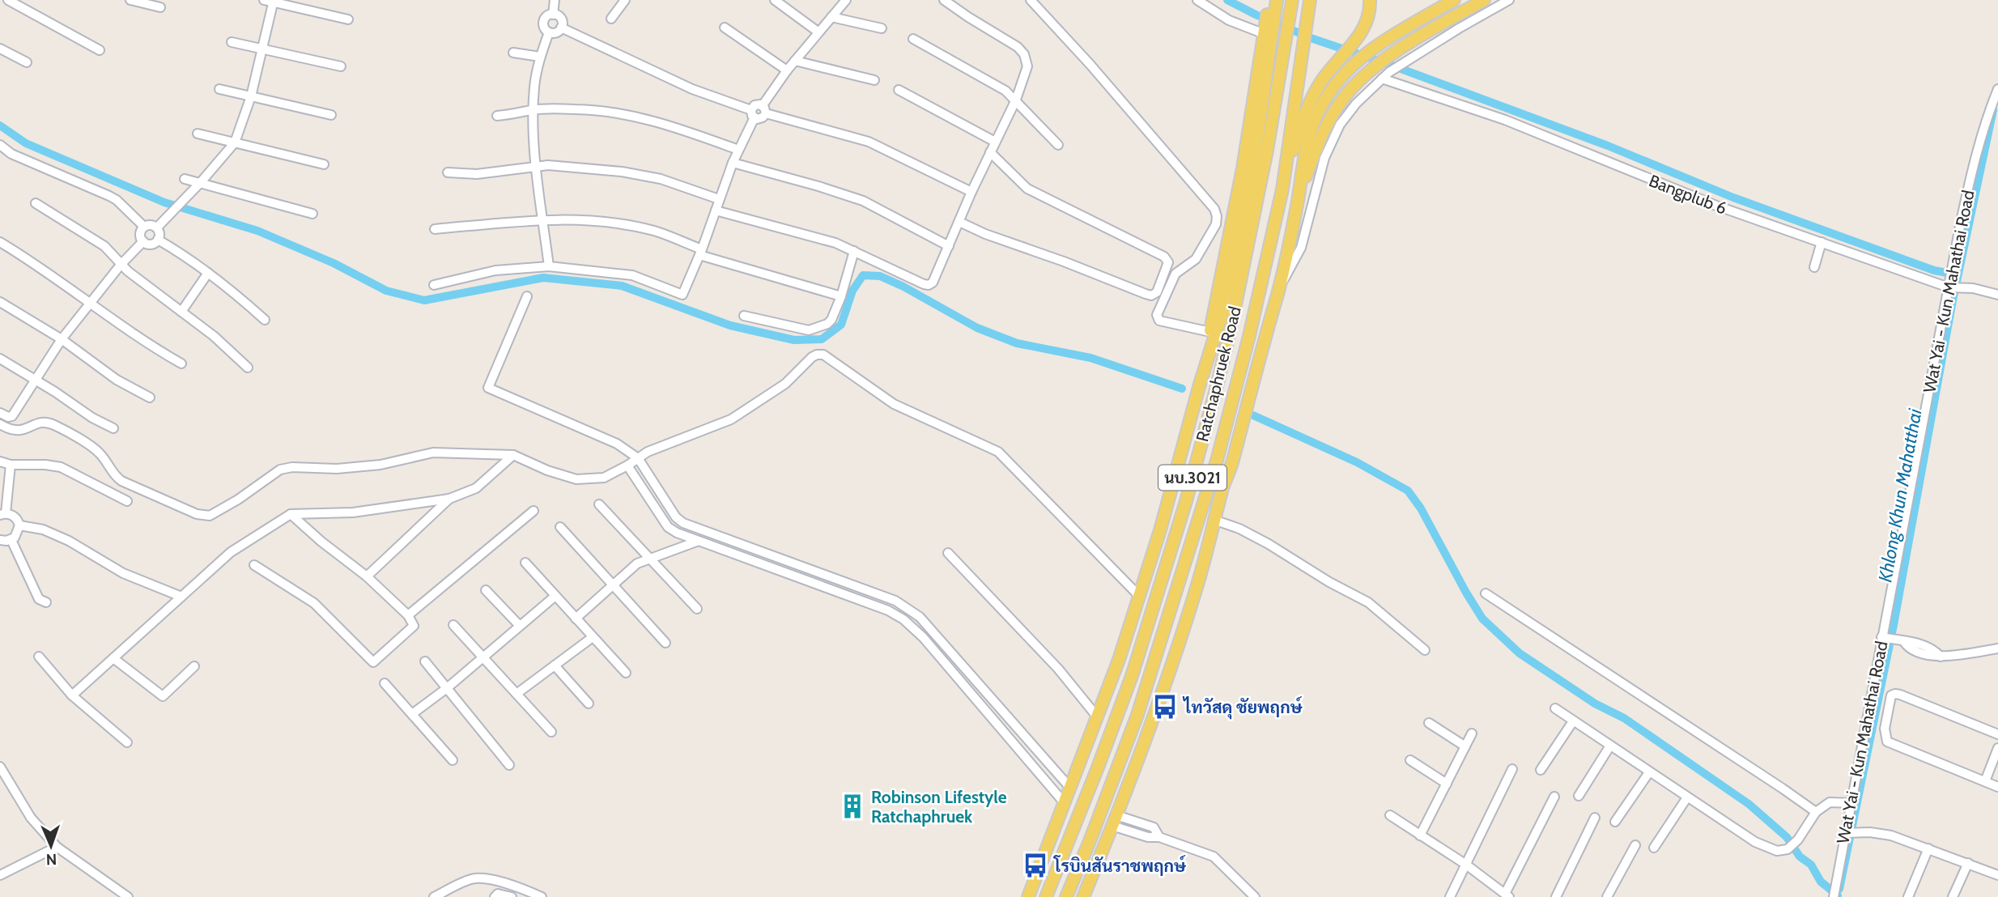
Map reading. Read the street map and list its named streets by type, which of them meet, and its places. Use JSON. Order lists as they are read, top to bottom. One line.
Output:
{"streets":{"main road":["Ratchaphruek Road","นบ.3021"],"street":["Bangplub 6","Wat Yai - Kun Mahathai Road"]},"crossings":[["Bangplub 6","Wat Yai - Kun Mahathai Road"],["Ratchaphruek Road","นบ.3021"]],"water":["Khlong Khun Mahatthai"],"places":{"bus stop":["ไทวัสดุ ชัยพฤกษ์","โรบินสันราชพฤกษ์"],"building":["Robinson Lifestyle Ratchaphruek"]},"north":"bottom"}
